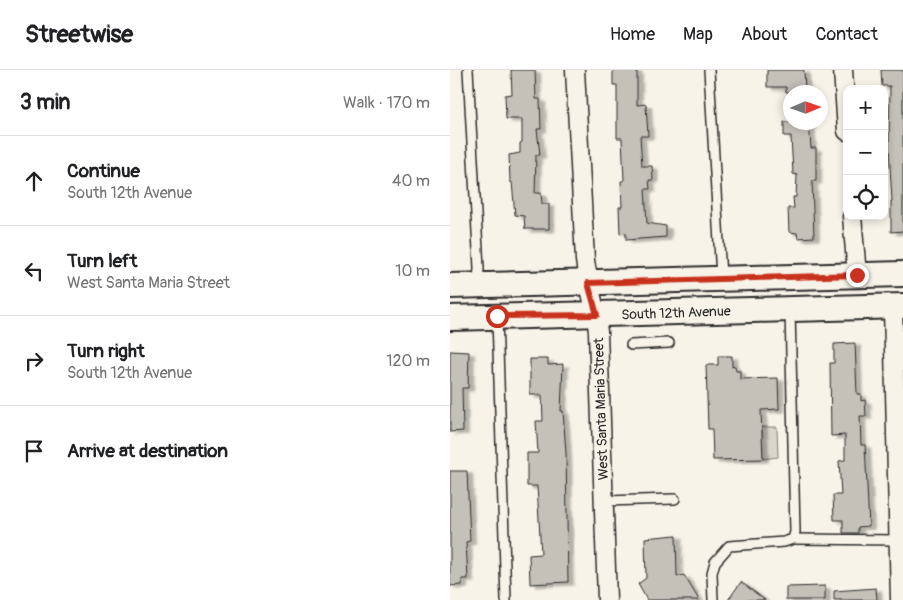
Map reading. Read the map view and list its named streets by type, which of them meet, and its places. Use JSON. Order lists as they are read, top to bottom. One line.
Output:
{"streets":{"main road":["South 12th Avenue"],"street":["West Santa Maria Street"]},"crossings":[["South 12th Avenue","West Santa Maria Street"]],"north":"right","page":{"header":"Streetwise","nav":["Home","Map","About","Contact"],"heading":["3 min","Walk · 170 m"],"map_buttons":["+","−"],"list":[["Continue","South 12th Avenue","40 m"],["Turn left","West Santa Maria Street","10 m"],["Turn right","South 12th Avenue","120 m"],"Arrive at destination"]}}
